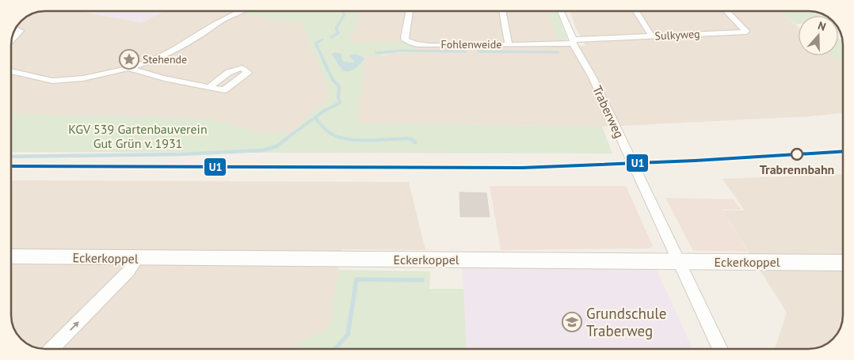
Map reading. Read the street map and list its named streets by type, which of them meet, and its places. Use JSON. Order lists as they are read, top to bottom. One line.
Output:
{"streets":{"street":["Sulkyweg","Fohlenweide","Traberweg","Eckerkoppel"]},"crossings":[["Sulkyweg","Fohlenweide"],["Sulkyweg","Traberweg"],["Fohlenweide","Traberweg"],["Traberweg","Eckerkoppel"]],"parks":["KGV 539 Gartenbauverein Gut Grün v. 1931"],"places":{"place":["Stehende"],"other":["Trabrennbahn"],"school or university":["Grundschule Traberweg"]},"lines":["transit line U1"],"north":"top"}
